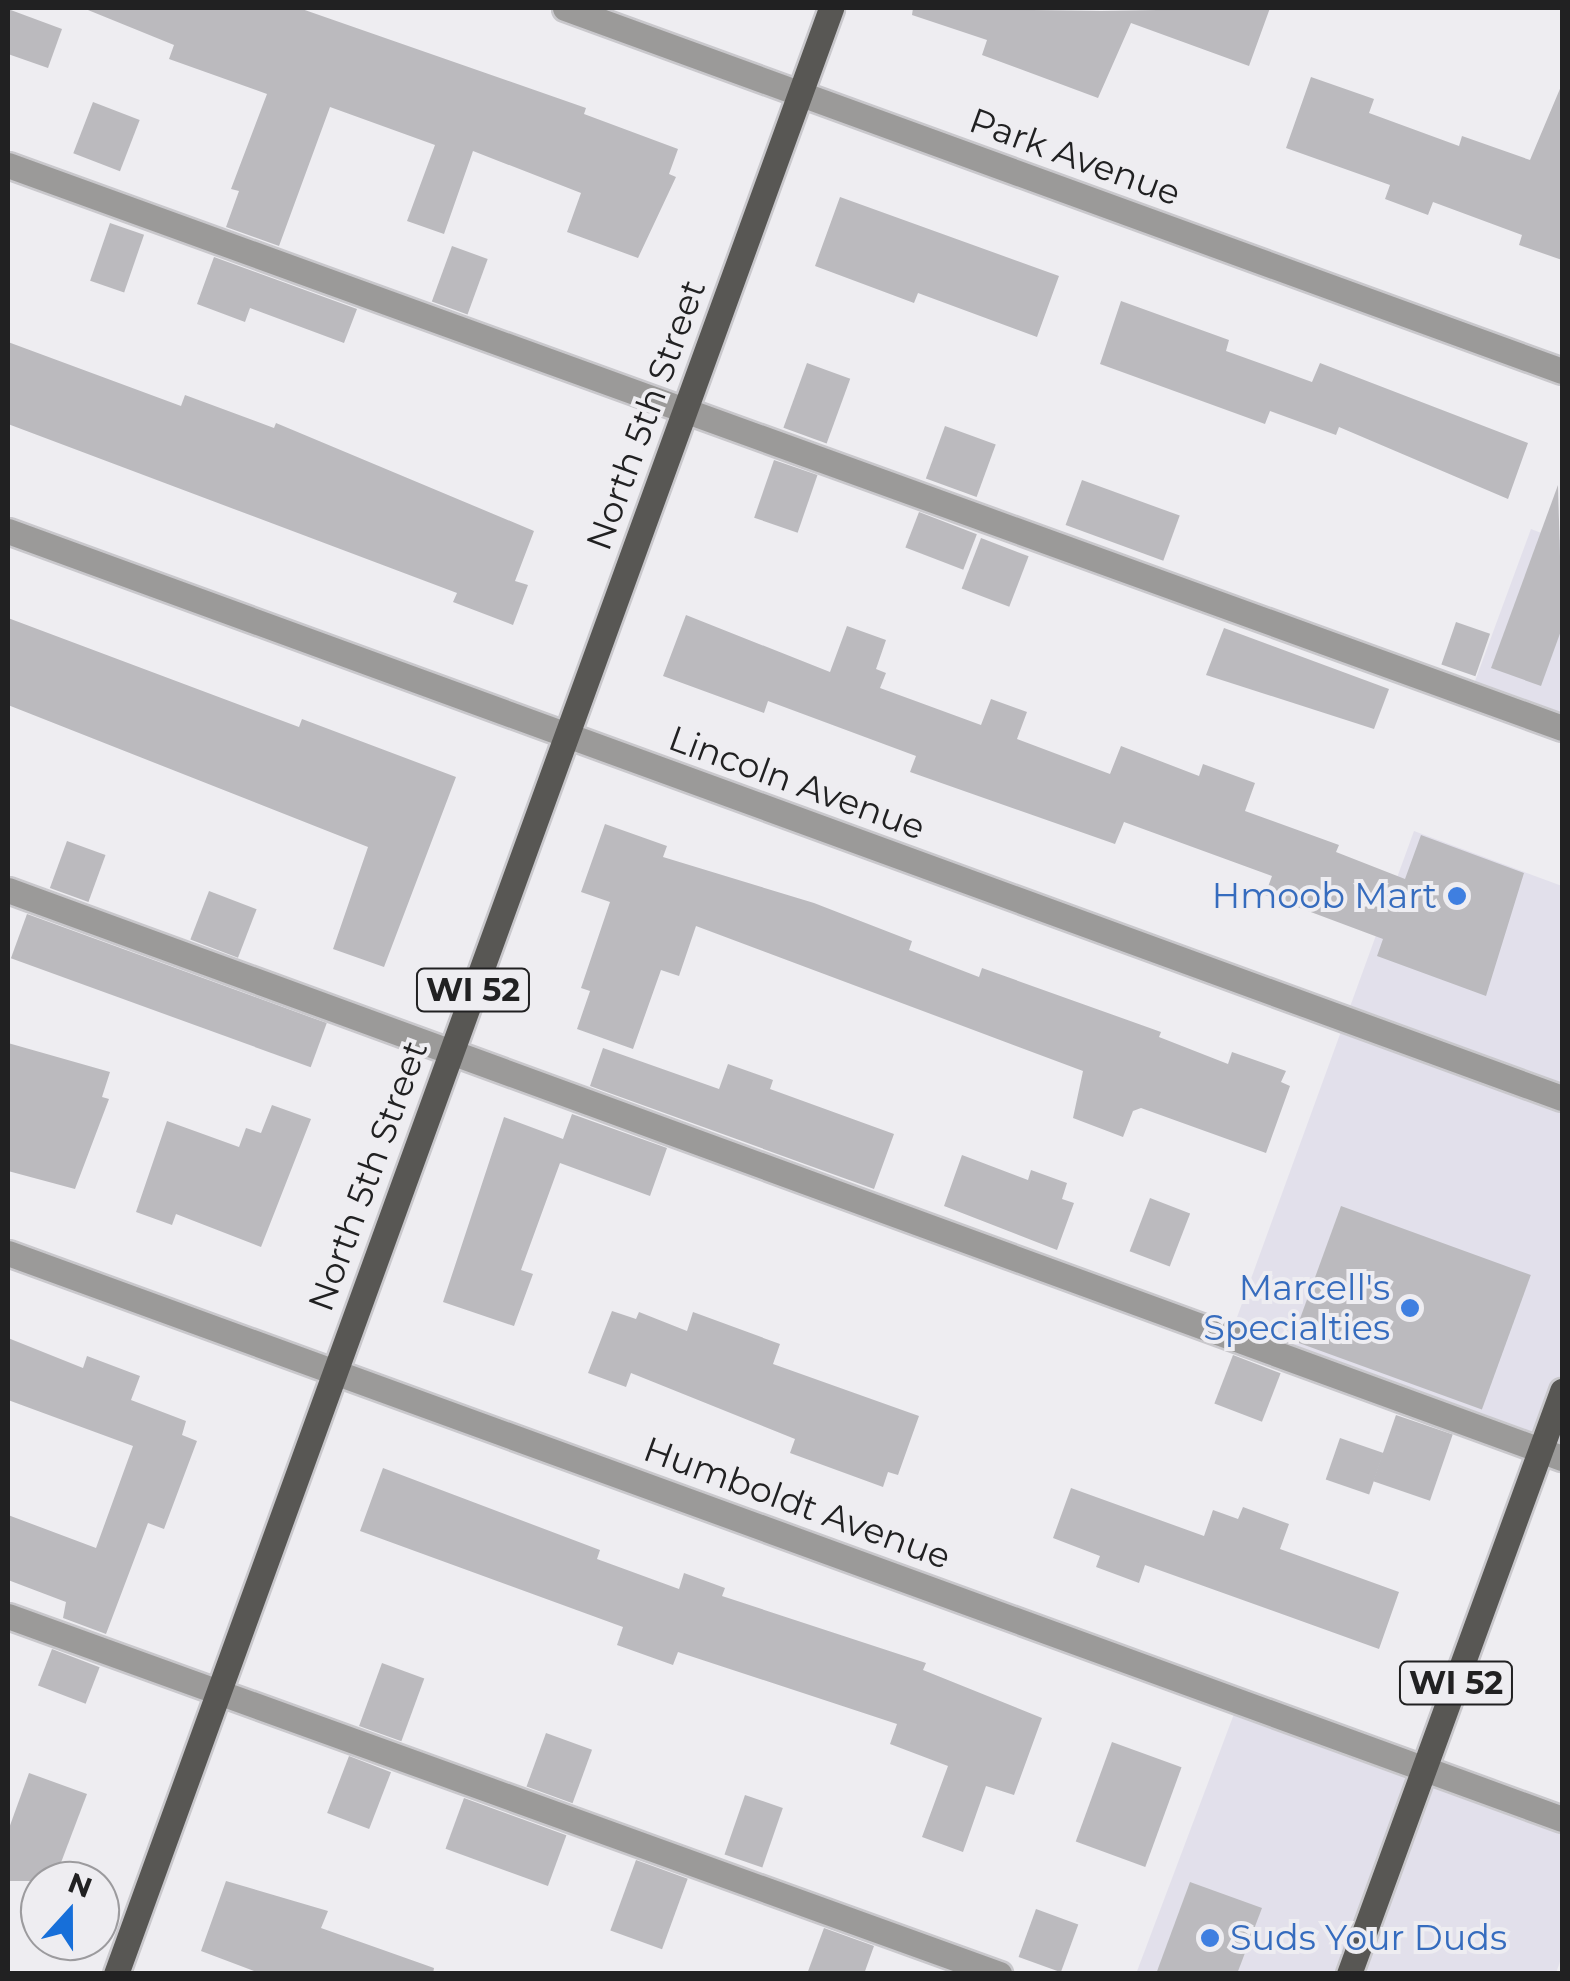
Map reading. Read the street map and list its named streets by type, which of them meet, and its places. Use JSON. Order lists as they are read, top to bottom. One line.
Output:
{"streets":{"main road":["North 5th Street","WI 52"],"street":["Park Avenue","Lincoln Avenue","Humboldt Avenue"]},"crossings":[["Park Avenue","North 5th Street"],["North 5th Street","Lincoln Avenue"],["North 5th Street","Humboldt Avenue"],["WI 52","Humboldt Avenue"]],"places":["Hmoob Mart","Marcell's Specialties","Suds Your Duds"],"north":"top"}
